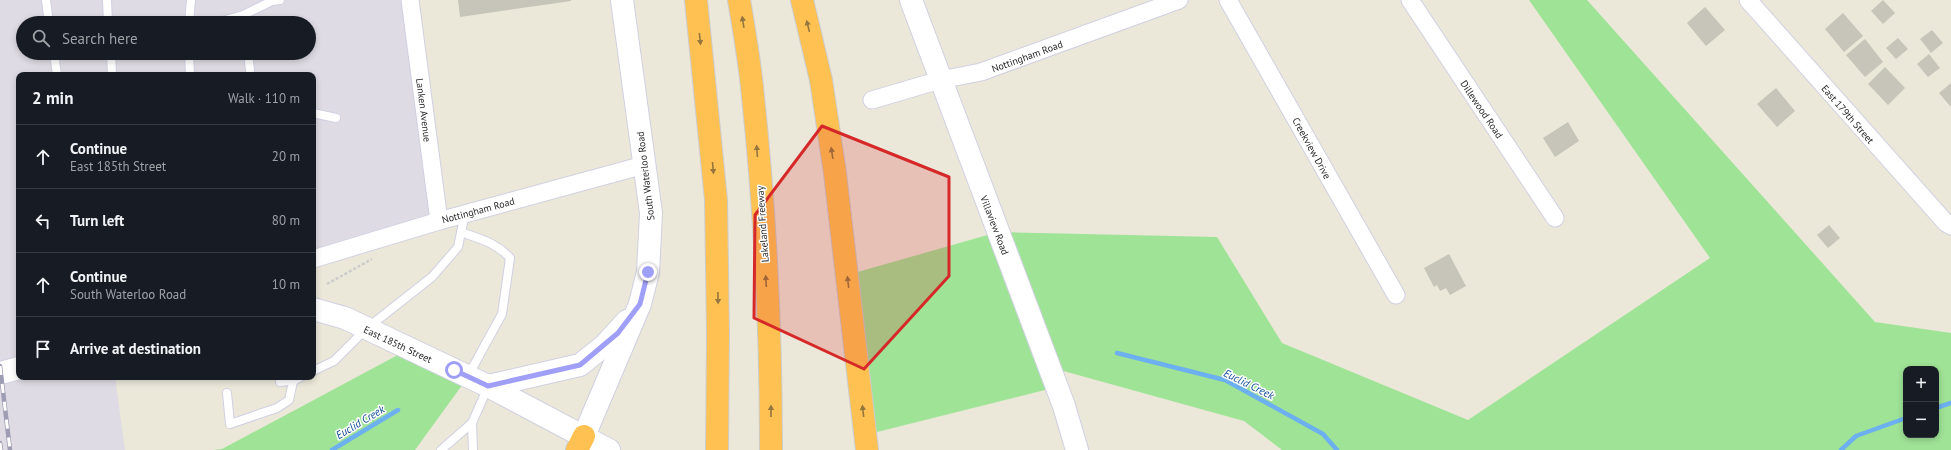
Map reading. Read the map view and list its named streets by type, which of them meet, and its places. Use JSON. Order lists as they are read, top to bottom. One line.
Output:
{"streets":{"highway":["Lakeland Freeway"],"street":["Nottingham Road","Dillewood Road","Lanken Avenue","East 179th Street","Creekview Drive","South Waterloo Road","Villaview Road","East 185th Street"]},"crossings":[["Nottingham Road","Lanken Avenue"],["Nottingham Road","South Waterloo Road"],["Nottingham Road","Villaview Road"],["South Waterloo Road","East 185th Street"]],"water":["Euclid Creek"],"page":{"search":"Search here","heading":["2 min","Walk · 110 m"],"list":[["Continue","East 185th Street","20 m"],["Turn left","80 m"],["Continue","South Waterloo Road","10 m"],"Arrive at destination"],"map_buttons":["+","−"]}}
